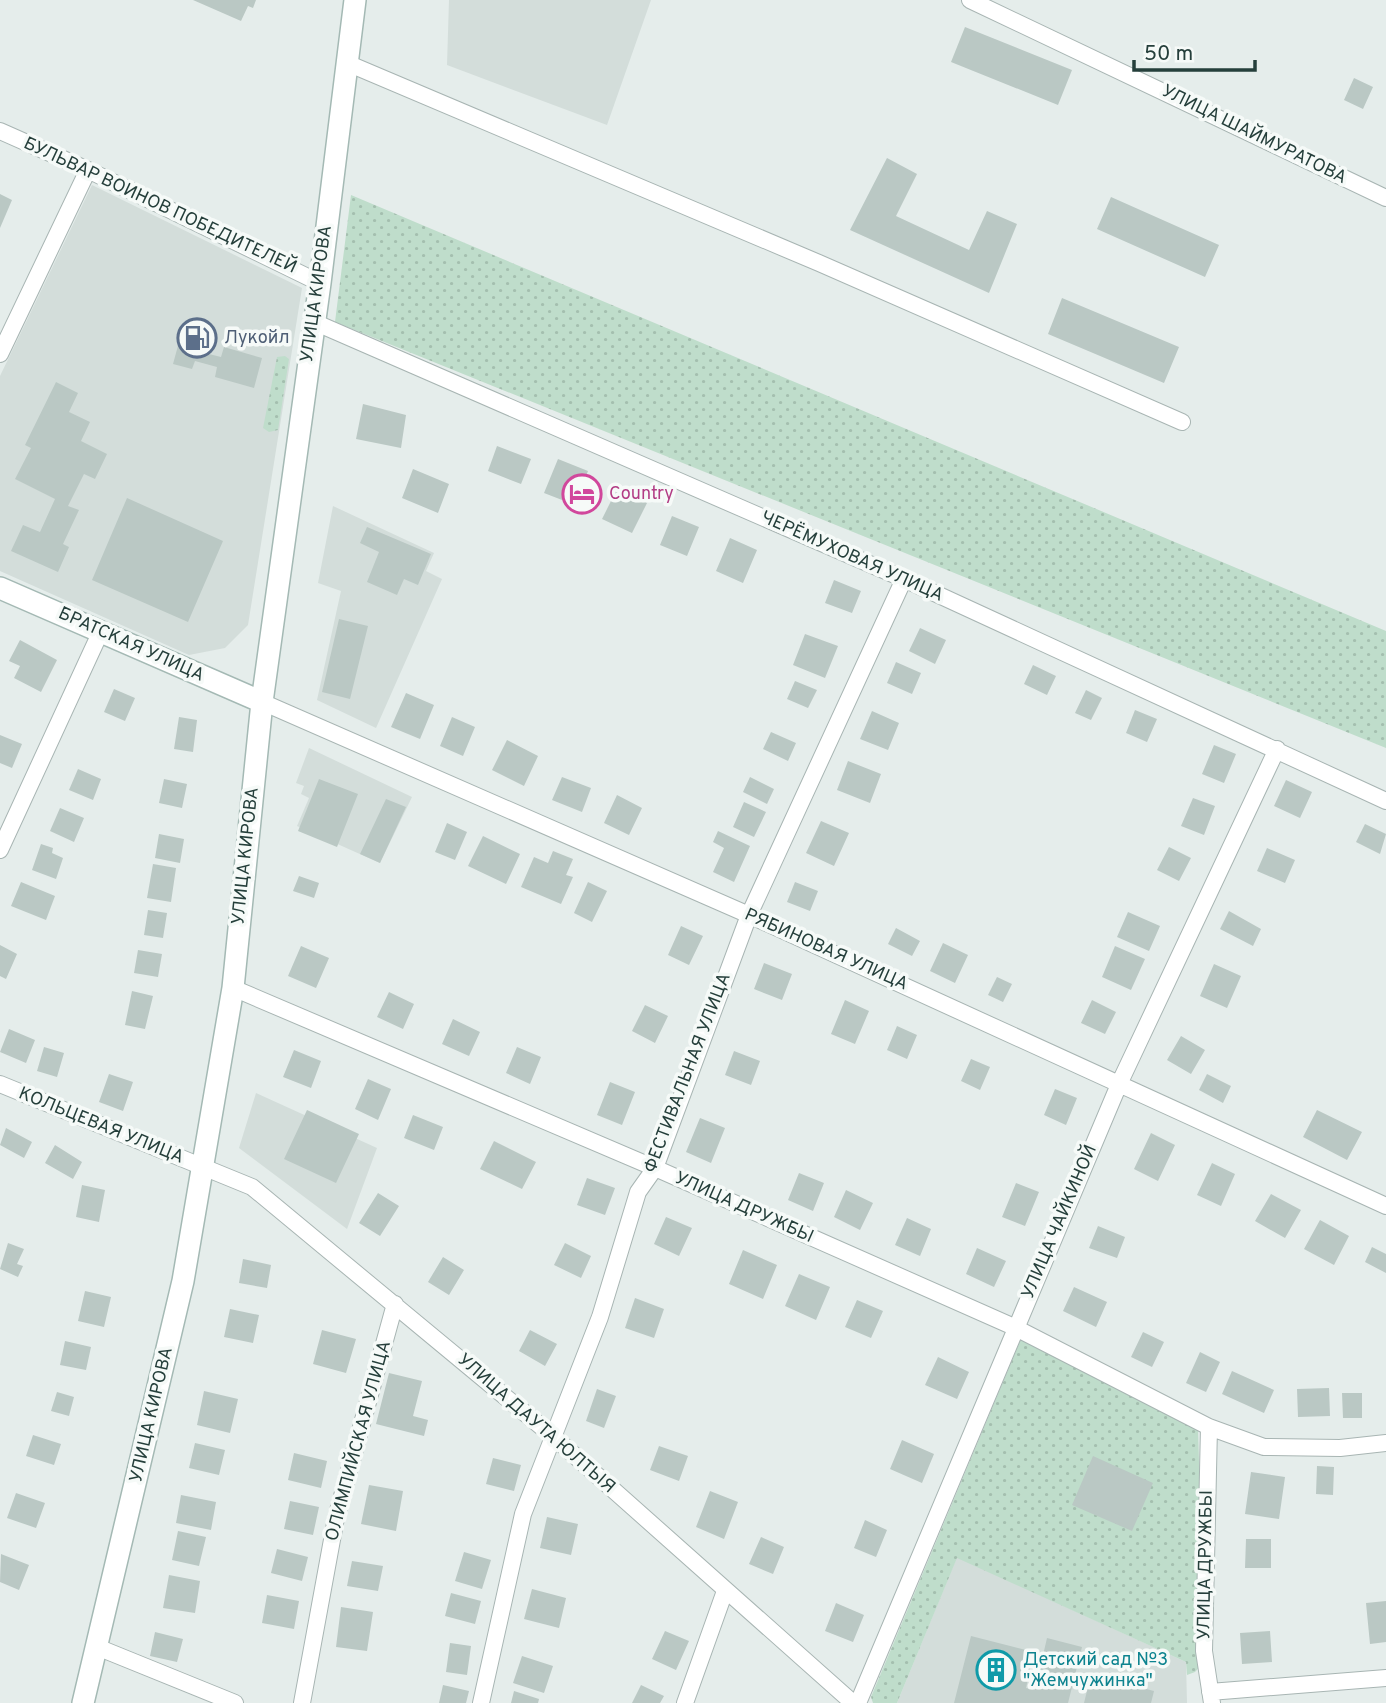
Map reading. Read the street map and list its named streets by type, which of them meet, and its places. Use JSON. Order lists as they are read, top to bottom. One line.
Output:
{"streets":{"main road":["УЛИЦА КИРОВА","БРАТСКАЯ УЛИЦА"],"street":["УЛИЦА ШАЙМУРАТОВА","БУЛЬВАР ВОИНОВ ПОБЕДИТЕЛЕЙ","ЧЕРЁМУХОВАЯ УЛИЦА","РЯБИНОВАЯ УЛИЦА","ФЕСТИВАЛЬНАЯ УЛИЦА","КОЛЬЦЕВАЯ УЛИЦА","УЛИЦА ДРУЖБЫ","УЛИЦА ЧАЙКИНОЙ","УЛИЦА ДАУТА ЮЛТЫЯ","ОЛИМПИЙСКАЯ УЛИЦА"]},"crossings":[["БУЛЬВАР ВОИНОВ ПОБЕДИТЕЛЕЙ","УЛИЦА КИРОВА"],["УЛИЦА КИРОВА","ЧЕРЁМУХОВАЯ УЛИЦА"],["УЛИЦА КИРОВА","БРАТСКАЯ УЛИЦА"],["УЛИЦА КИРОВА","РЯБИНОВАЯ УЛИЦА"],["УЛИЦА КИРОВА","КОЛЬЦЕВАЯ УЛИЦА"],["УЛИЦА КИРОВА","УЛИЦА ДРУЖБЫ"],["УЛИЦА КИРОВА","УЛИЦА ДАУТА ЮЛТЫЯ"],["ЧЕРЁМУХОВАЯ УЛИЦА","ФЕСТИВАЛЬНАЯ УЛИЦА"],["ЧЕРЁМУХОВАЯ УЛИЦА","УЛИЦА ЧАЙКИНОЙ"],["БРАТСКАЯ УЛИЦА","РЯБИНОВАЯ УЛИЦА"],["РЯБИНОВАЯ УЛИЦА","ФЕСТИВАЛЬНАЯ УЛИЦА"],["РЯБИНОВАЯ УЛИЦА","УЛИЦА ЧАЙКИНОЙ"],["ФЕСТИВАЛЬНАЯ УЛИЦА","УЛИЦА ДРУЖБЫ"],["ФЕСТИВАЛЬНАЯ УЛИЦА","УЛИЦА ДАУТА ЮЛТЫЯ"],["КОЛЬЦЕВАЯ УЛИЦА","УЛИЦА ДАУТА ЮЛТЫЯ"],["УЛИЦА ДРУЖБЫ","УЛИЦА ЧАЙКИНОЙ"],["УЛИЦА ЧАЙКИНОЙ","УЛИЦА ДАУТА ЮЛТЫЯ"],["УЛИЦА ДАУТА ЮЛТЫЯ","ОЛИМПИЙСКАЯ УЛИЦА"]],"places":{"fuel station":["Лукойл"],"hotel":["Country"],"building":["Детский сад №3 \"Жемчужинка\""]},"scale_bar":"50 m"}
